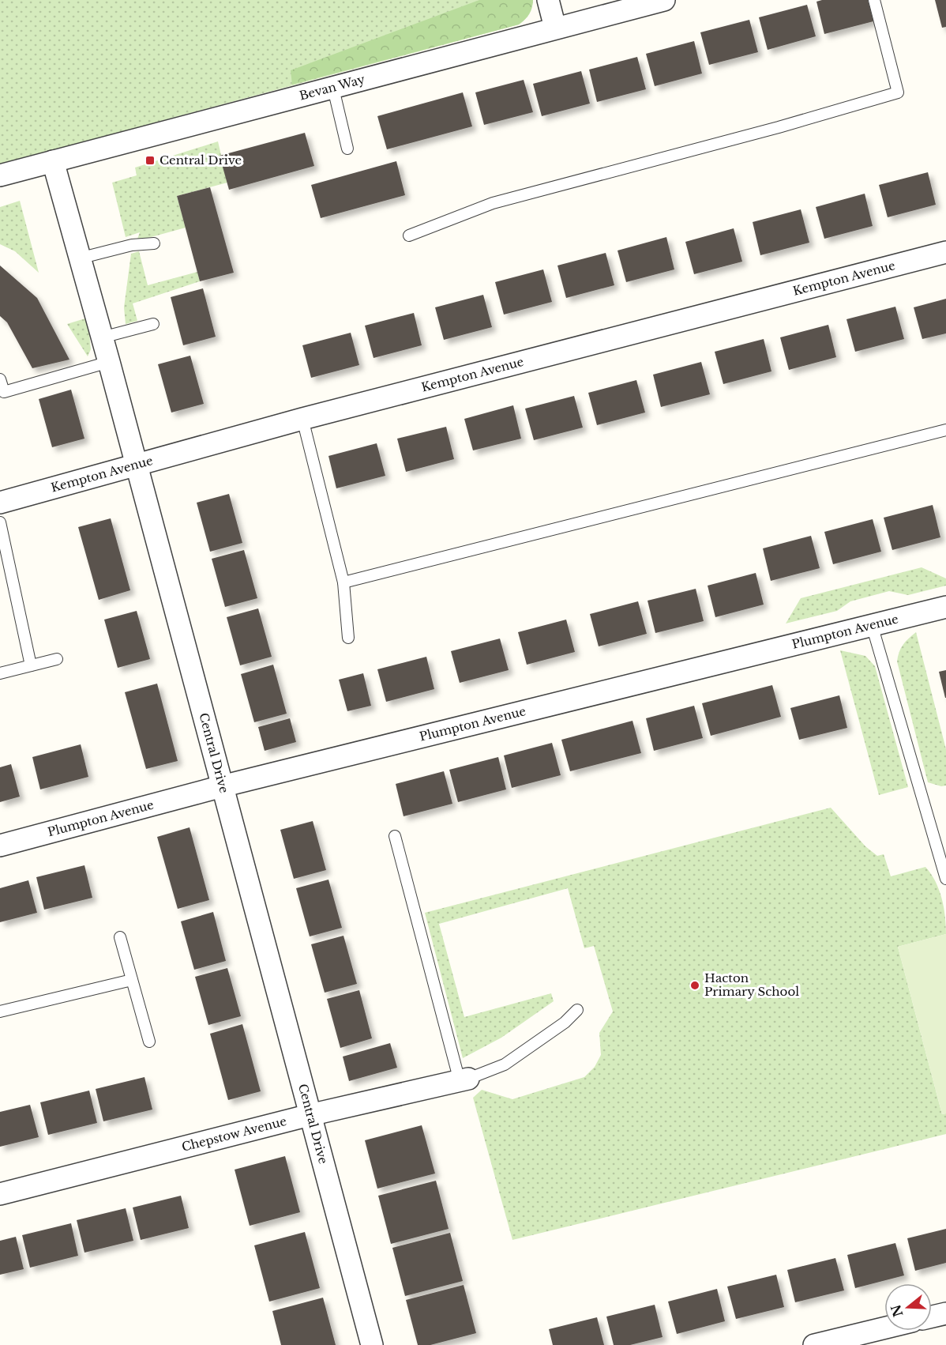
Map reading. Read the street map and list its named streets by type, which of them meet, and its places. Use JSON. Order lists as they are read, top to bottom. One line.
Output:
{"streets":{"street":["Bevan Way","Kempton Avenue","Plumpton Avenue","Central Drive","Chepstow Avenue"]},"crossings":[["Bevan Way","Central Drive"],["Kempton Avenue","Central Drive"],["Plumpton Avenue","Central Drive"],["Central Drive","Chepstow Avenue"]],"places":{"transit":["Central Drive"],"other":["Hacton Primary School"]},"north":"left"}
